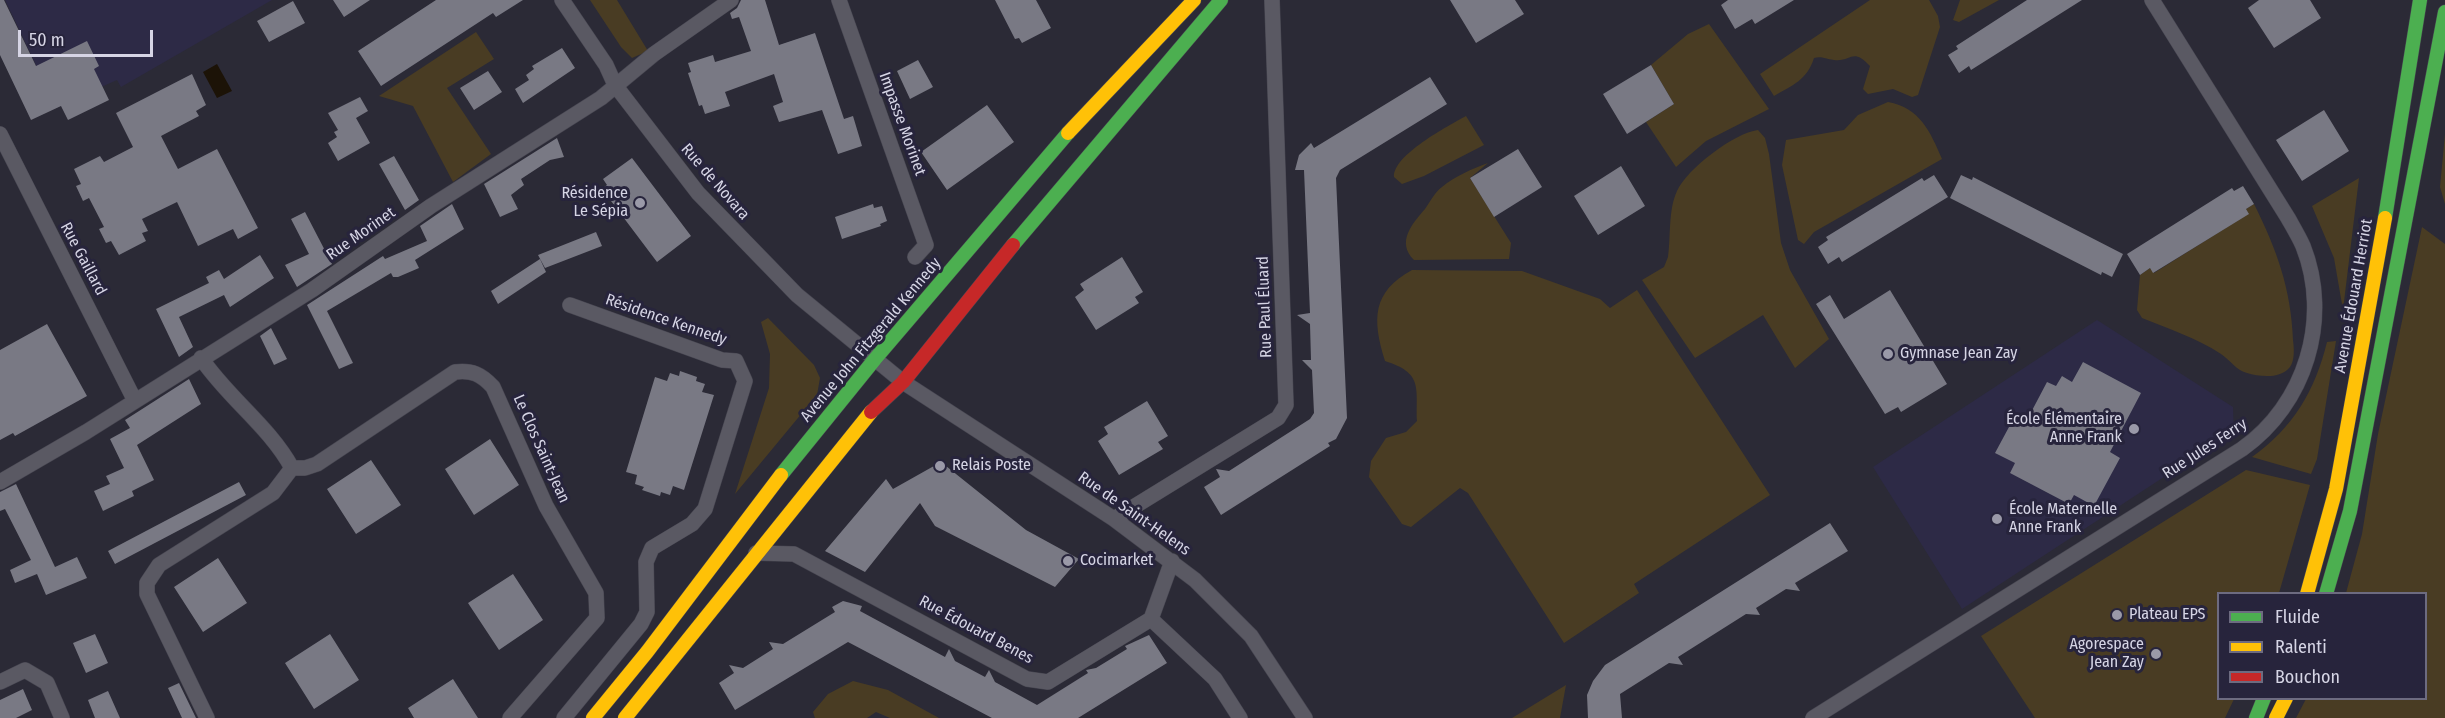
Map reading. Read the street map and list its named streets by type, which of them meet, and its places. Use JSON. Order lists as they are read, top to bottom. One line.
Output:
{"streets":{"main road":["Avenue Édouard Herriot","Avenue John Fitzgerald Kennedy"],"street":["Impasse Morinet","Rue de Novara","Rue Morinet","Rue Gaillard","Rue Paul Éluard","Résidence Kennedy","Le Clos Saint-Jean","Rue Jules Ferry","Rue de Saint-Helens","Rue Édouard Benes"]},"crossings":[["Rue de Novara","Rue Morinet"],["Rue de Novara","Avenue John Fitzgerald Kennedy"],["Rue de Novara","Rue de Saint-Helens"],["Rue Morinet","Rue Gaillard"],["Rue Paul Éluard","Rue de Saint-Helens"]],"places":["Résidence Le Sépia","Gymnase Jean Zay","École Élémentaire Anne Frank","Relais Poste","École Maternelle Anne Frank","Cocimarket","Plateau EPS","Agorespace Jean Zay"],"legend":["Fluide","Ralenti","Bouchon"],"scale_bar":"50 m"}
